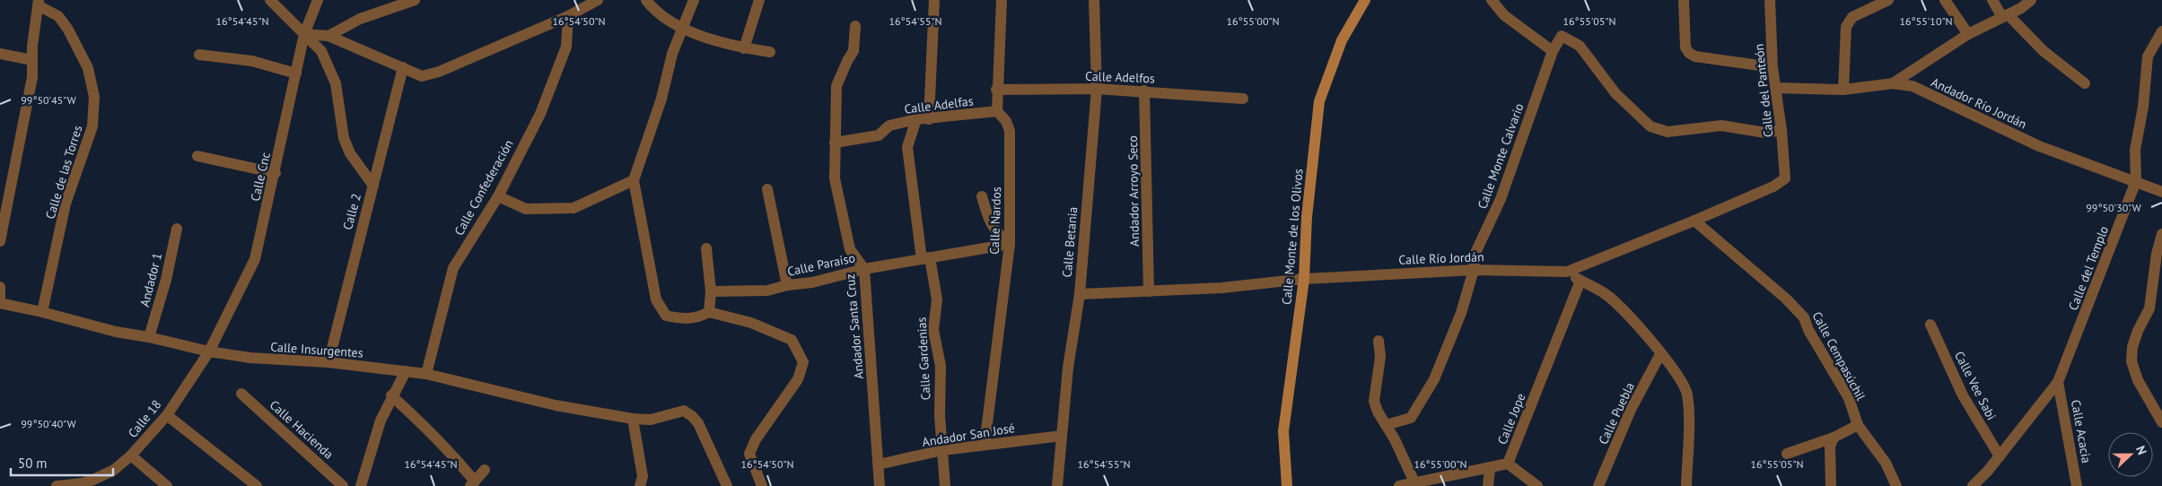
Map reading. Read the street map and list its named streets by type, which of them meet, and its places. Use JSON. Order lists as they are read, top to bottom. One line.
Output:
{"streets":{"street":["Calle Adelfos","Calle del Panteón","Andador Río Jordán","Calle Adelfas","Calle Monte Calvario","Calle de las Torres","Calle Cnc","Calle Confederación","Andador Arroyo Seco","Calle 2","Calle Nardos","Calle Monte de los Olivos","Calle Betania","Calle Río Jordán","Calle Paraíso","Calle del Templo","Andador 1","Andador Santa Cruz","Calle Insurgentes","Calle Cempasúchil","Calle Gardenias","Calle Vee Sabi","Calle Puebla","Calle 18","Calle Jope","Calle Hacienda","Calle Acacia","Andador San José"]},"crossings":[["Calle Adelfos","Andador Arroyo Seco"],["Calle Adelfos","Calle Betania"],["Calle del Panteón","Andador Río Jordán"],["Calle del Panteón","Calle Río Jordán"],["Andador Río Jordán","Calle del Templo"],["Calle Adelfas","Calle Nardos"],["Calle Adelfas","Andador Santa Cruz"],["Calle Adelfas","Calle Gardenias"],["Calle Monte Calvario","Calle Río Jordán"],["Calle de las Torres","Calle Insurgentes"],["Calle Cnc","Calle Insurgentes"],["Calle Cnc","Calle 18"],["Calle Confederación","Calle Insurgentes"],["Andador Arroyo Seco","Calle Río Jordán"],["Calle 2","Calle Insurgentes"],["Calle Nardos","Calle Paraíso"],["Calle Nardos","Andador San José"],["Calle Monte de los Olivos","Calle Río Jordán"],["Calle Betania","Calle Río Jordán"],["Calle Betania","Andador San José"],["Calle Río Jordán","Calle Cempasúchil"],["Calle Paraíso","Andador Santa Cruz"],["Calle Paraíso","Calle Gardenias"],["Calle del Templo","Calle Vee Sabi"],["Calle del Templo","Calle Acacia"],["Andador 1","Calle Insurgentes"],["Andador Santa Cruz","Andador San José"],["Calle Insurgentes","Calle 18"],["Calle Gardenias","Andador San José"]],"scale_bar":"50 m","north":"right","coordinates":["16°54'55\"N","16°55'00\"N","16°55'05\"N","16°55'10\"N","16°54'45\"N","16°54'50\"N","99°50'45\"W","99°50'30\"W","99°50'40\"W"]}
